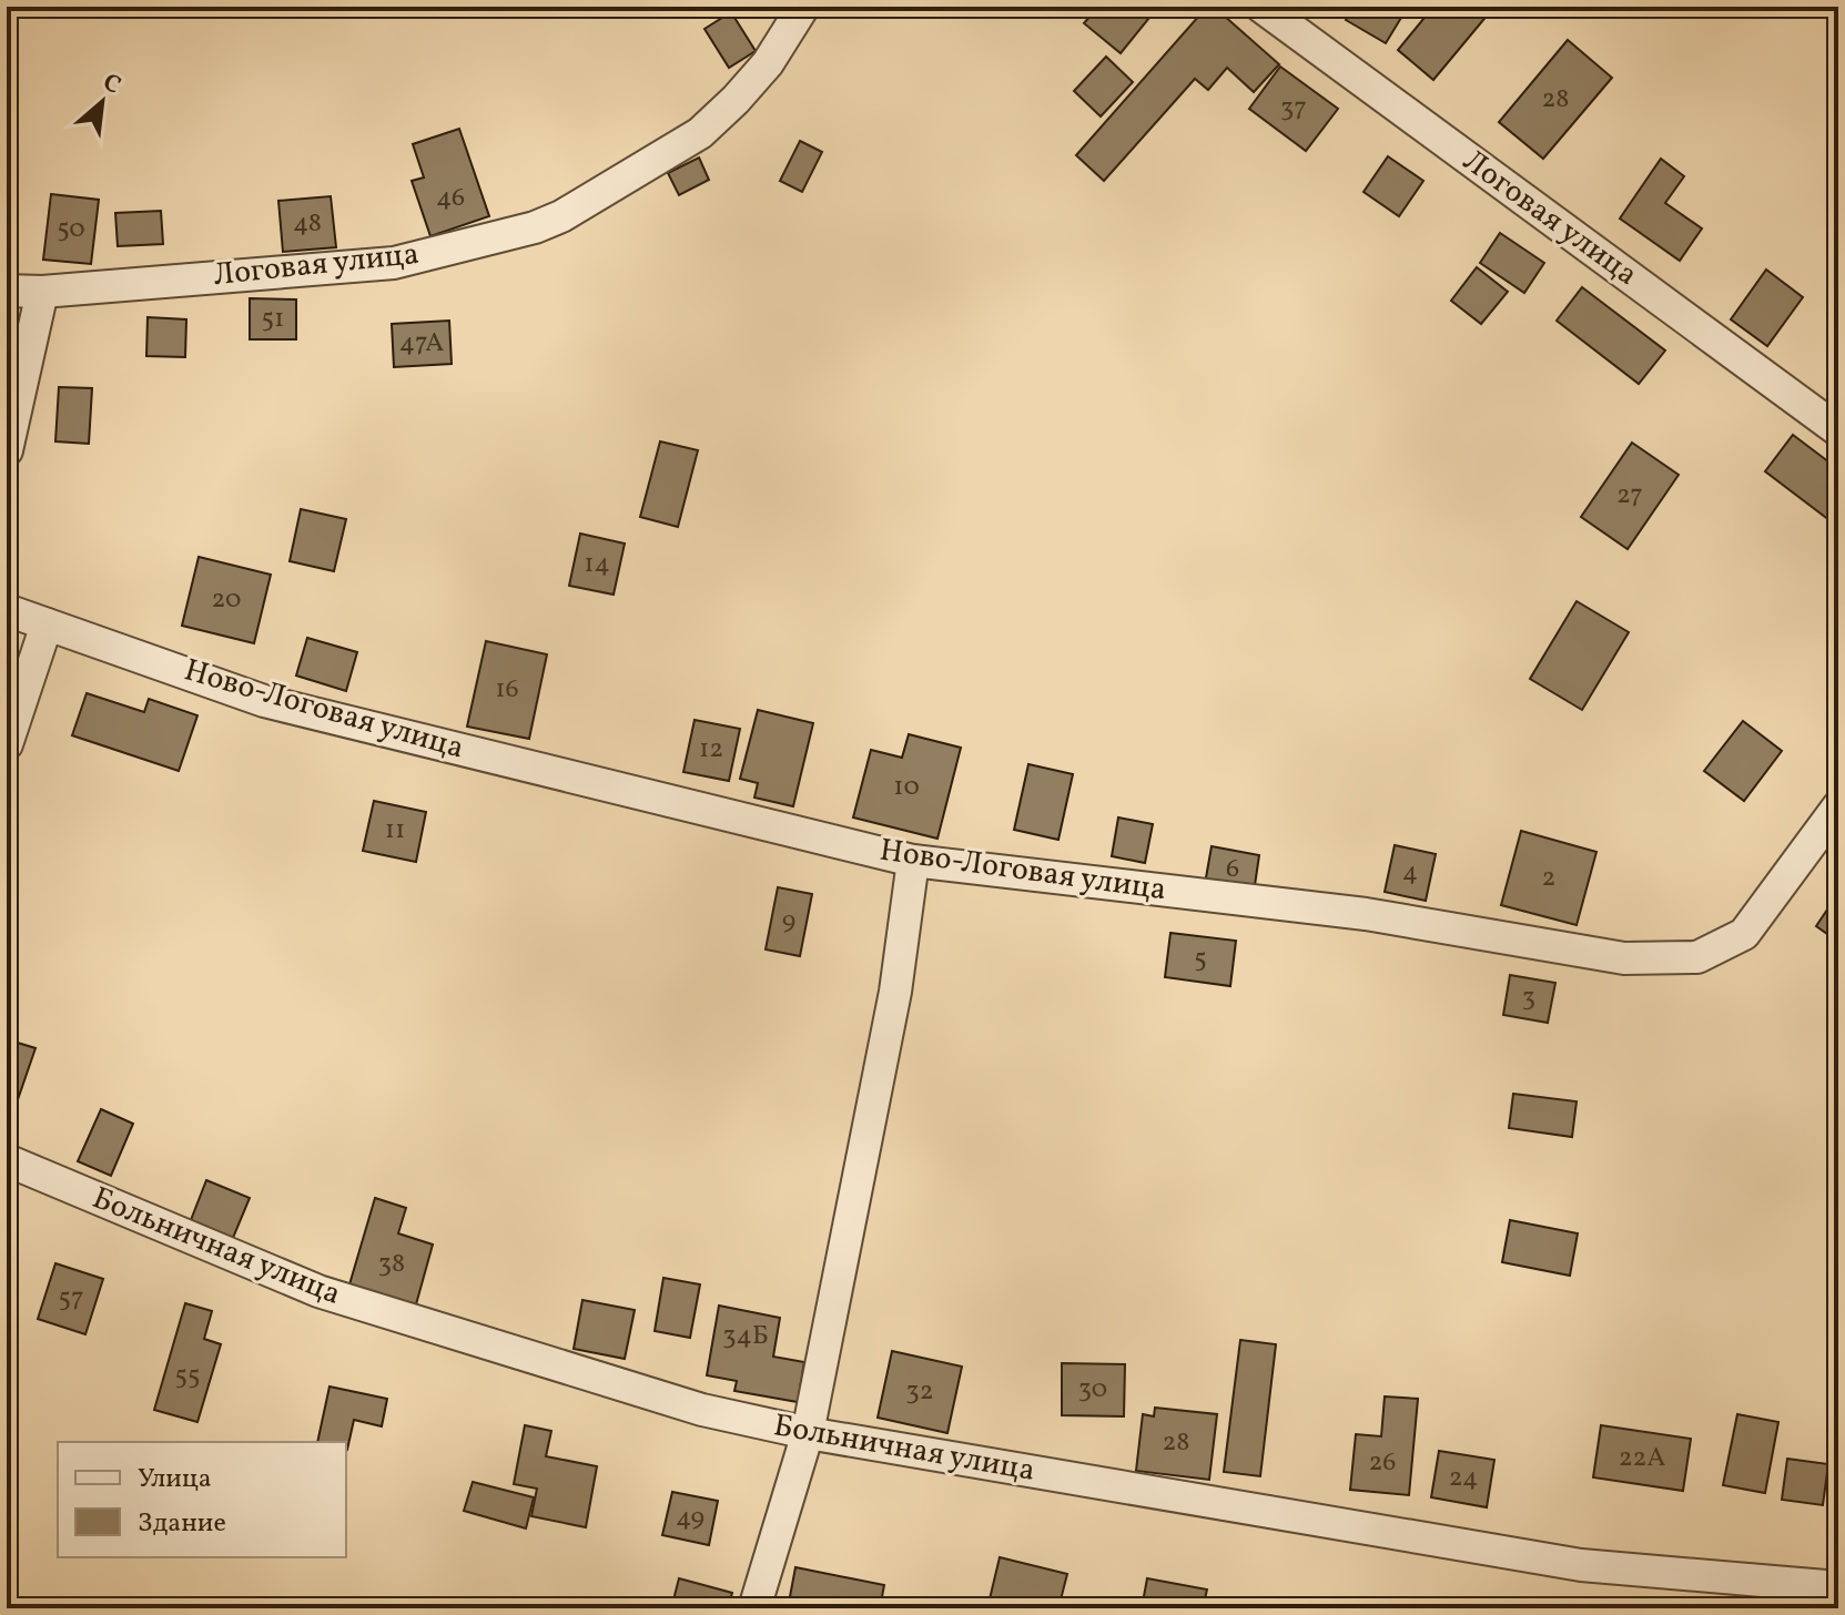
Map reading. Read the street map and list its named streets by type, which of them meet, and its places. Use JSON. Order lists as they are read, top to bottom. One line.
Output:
{"streets":{"street":["Логовая улица","Ново-Логовая улица","Больничная улица"]},"house_numbers":["28","37","46","48","50","51","47А","27","14","20","16","12","10","11","6","4","2","9","5","3","38","57","34Б","55","30","32","28","22А","26","24","49"],"legend":["Улица","Здание"],"north":"top right"}
